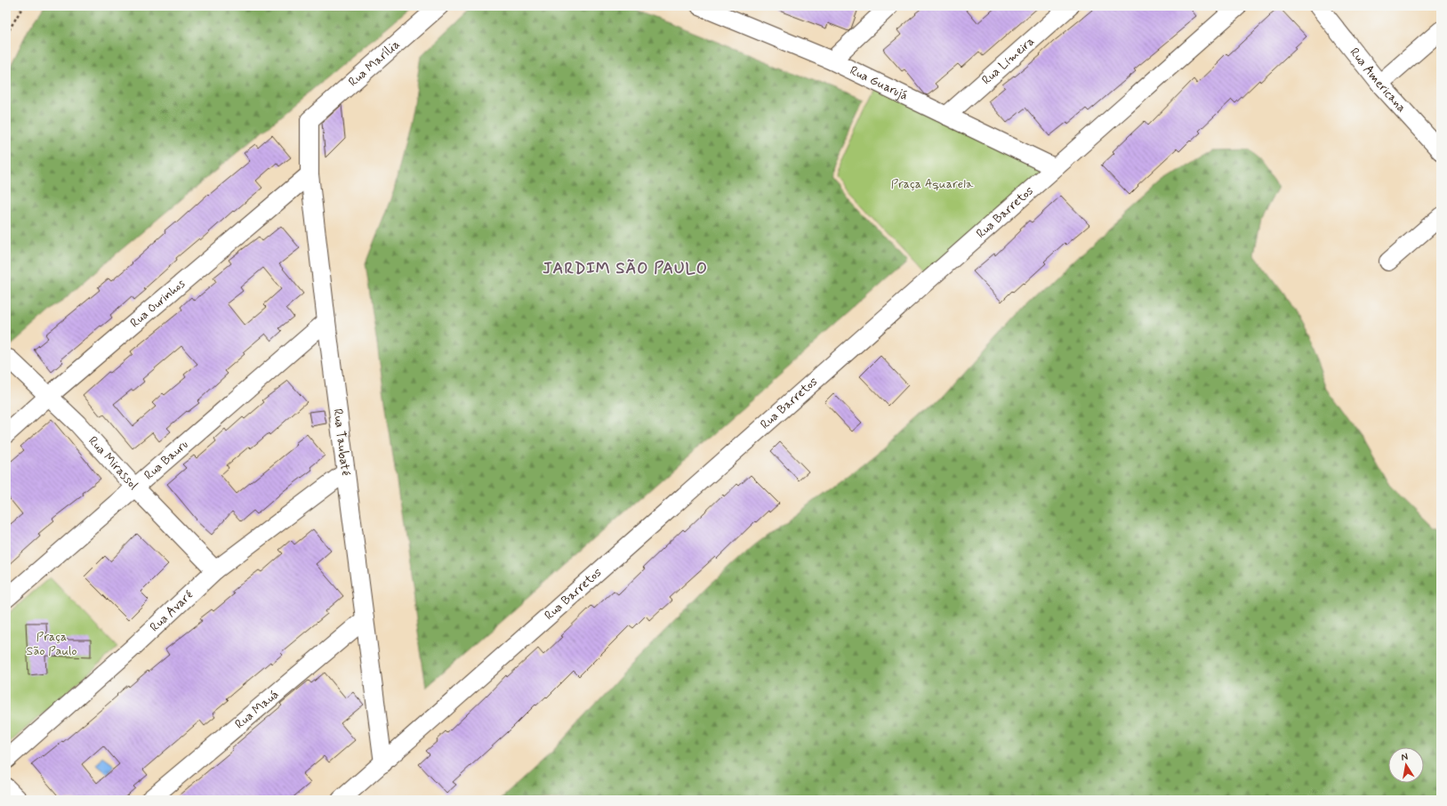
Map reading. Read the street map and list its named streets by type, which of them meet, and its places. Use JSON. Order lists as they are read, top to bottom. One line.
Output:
{"streets":{"street":["Rua Limeira","Rua Marília","Rua Americana","Rua Guarujá","Rua Barretos","Rua Ourinhos","Rua Taubaté","Rua Bauru","Rua Mirassol","Rua Avaré","Rua Mauá"]},"crossings":[["Rua Limeira","Rua Guarujá"],["Rua Marília","Rua Taubaté"],["Rua Guarujá","Rua Barretos"],["Rua Barretos","Rua Taubaté"],["Rua Ourinhos","Rua Taubaté"],["Rua Ourinhos","Rua Mirassol"],["Rua Taubaté","Rua Bauru"],["Rua Taubaté","Rua Avaré"],["Rua Taubaté","Rua Mauá"],["Rua Bauru","Rua Mirassol"],["Rua Mirassol","Rua Avaré"]],"districts":["JARDIM SÃO PAULO"],"parks":["Praça Aquarela","Praça São Paulo"],"north":"top"}
